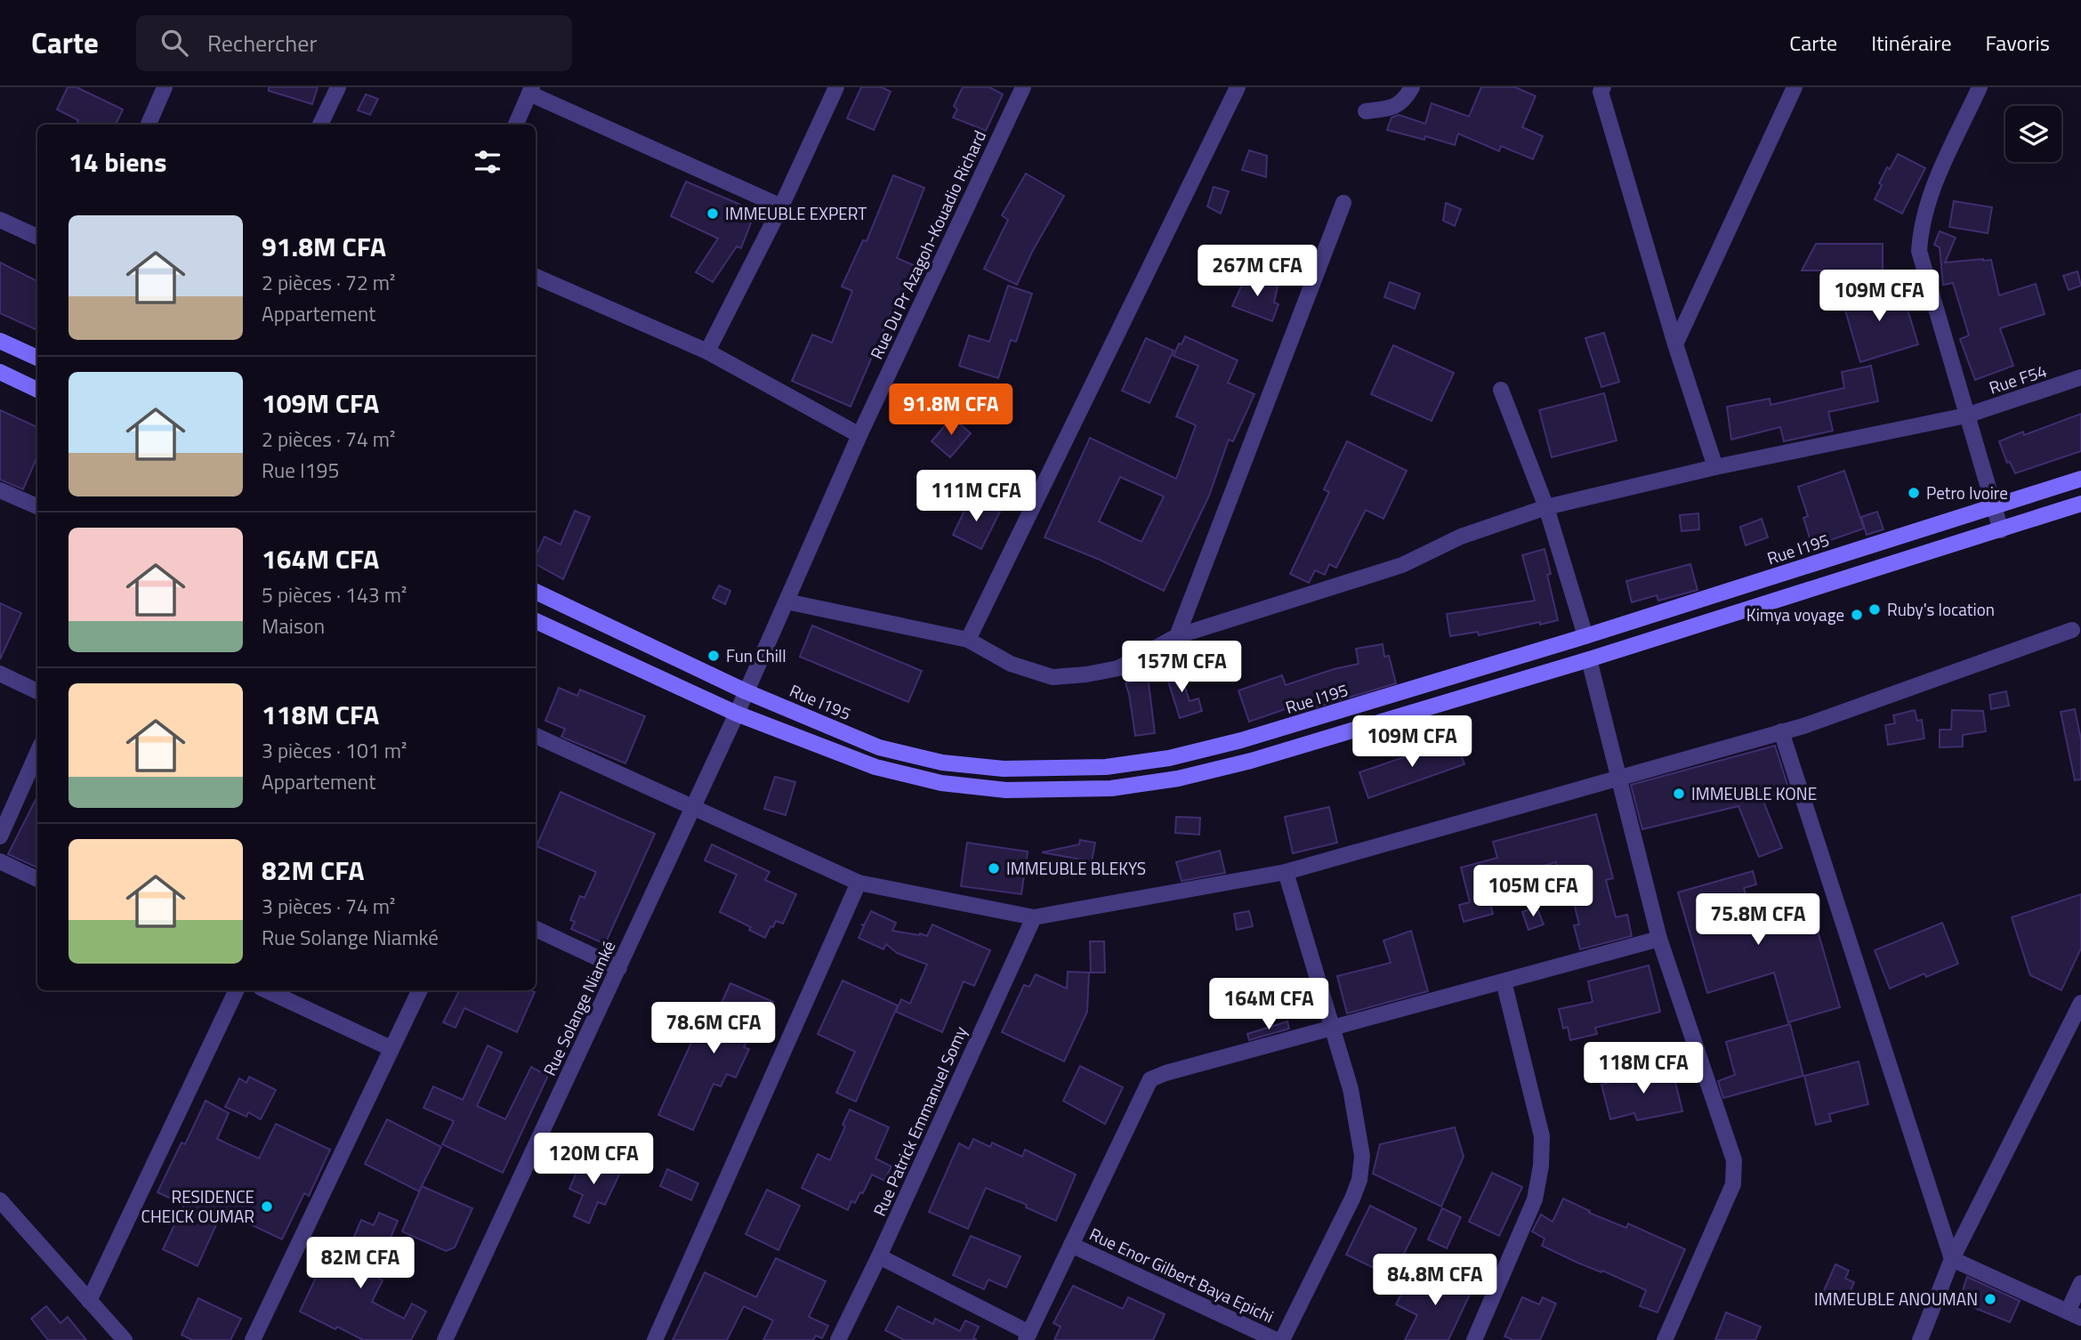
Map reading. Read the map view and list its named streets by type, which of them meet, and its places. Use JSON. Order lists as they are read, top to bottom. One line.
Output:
{"streets":{"main road":["Rue I195"],"street":["Rue Du Pr Azagoh-Kouadio Richard","Rue F54","Rue Solange Niamké","Rue Patrick Emmanuel Somy","Rue Enor Gilbert Baya Epichi"]},"crossings":[["Rue Du Pr Azagoh-Kouadio Richard","Rue F54"],["Rue Du Pr Azagoh-Kouadio Richard","Rue I195"],["Rue Du Pr Azagoh-Kouadio Richard","Rue Solange Niamké"],["Rue I195","Rue Solange Niamké"]],"places":["IMMEUBLE EXPERT","Petro Ivoire","Ruby's location","Kimya voyage","Fun Chill","IMMEUBLE KONE","IMMEUBLE BLEKYS","RESIDENCE CHEICK OUMAR","IMMEUBLE ANOUMAN"],"page":{"header":"Carte","search":"Rechercher","nav":["Carte","Itinéraire","Favoris"],"heading":"14 biens","list":[{"name":"91.8M CFA","note":"2 pièces · 72 m² · Appartement"},{"name":"109M CFA","note":"2 pièces · 74 m² · Rue I195"},{"name":"164M CFA","note":"5 pièces · 143 m² · Maison"},{"name":"118M CFA","note":"3 pièces · 101 m² · Appartement"},{"name":"82M CFA","note":"3 pièces · 74 m² · Rue Solange Niamké"}],"price":["267M CFA","109M CFA","91.8M CFA","111M CFA","157M CFA","109M CFA","105M CFA","75.8M CFA","164M CFA","78.6M CFA","118M CFA","120M CFA","82M CFA","84.8M CFA"]}}
